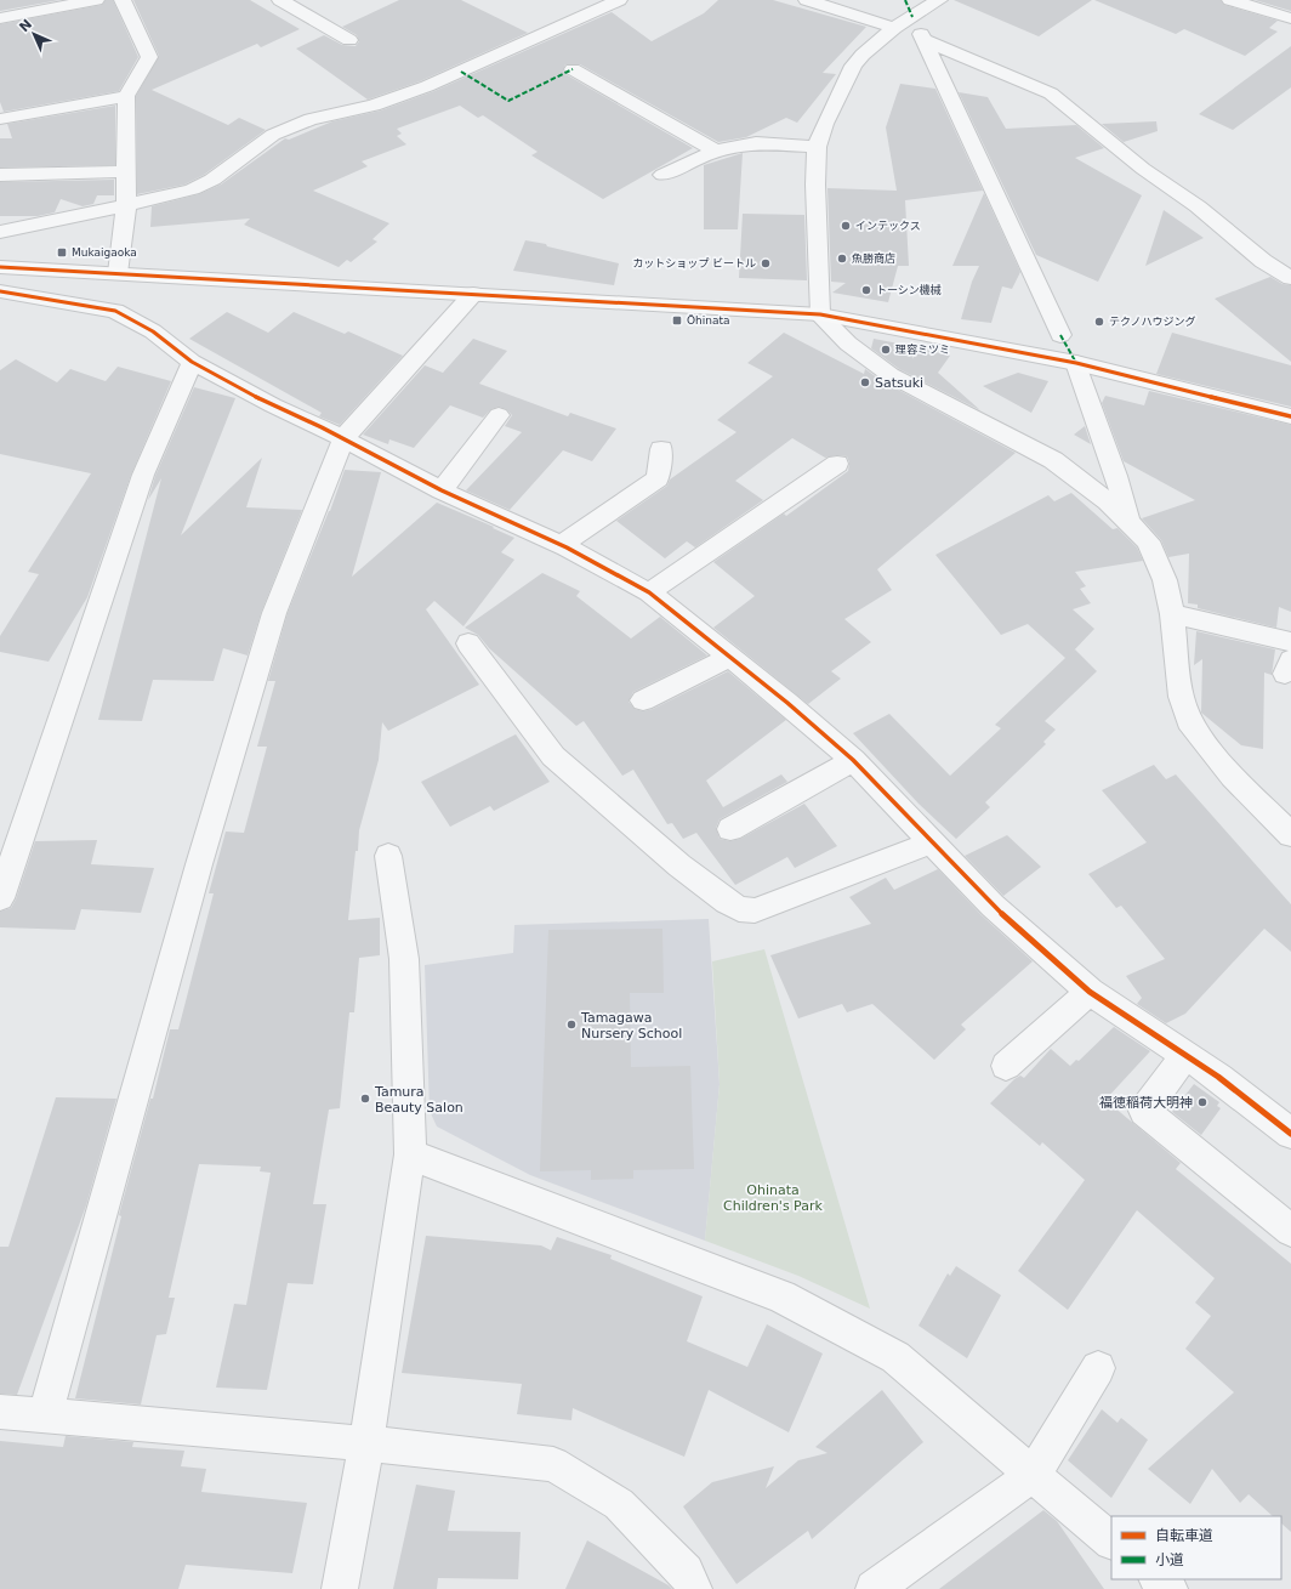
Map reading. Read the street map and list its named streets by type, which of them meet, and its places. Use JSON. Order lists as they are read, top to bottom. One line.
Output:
{"parks":["Ohinata Children's Park"],"places":{"other":["インテックス","魚勝商店","カットショップ ビートル","トーシン機械","テクノハウジング","理容ミツミ","Satsuki","Tamagawa Nursery School","Tamura Beauty Salon","福徳稲荷大明神"],"transit":["Mukaigaoka","Ōhinata"]},"legend":["自転車道","小道"],"north":"top left"}
